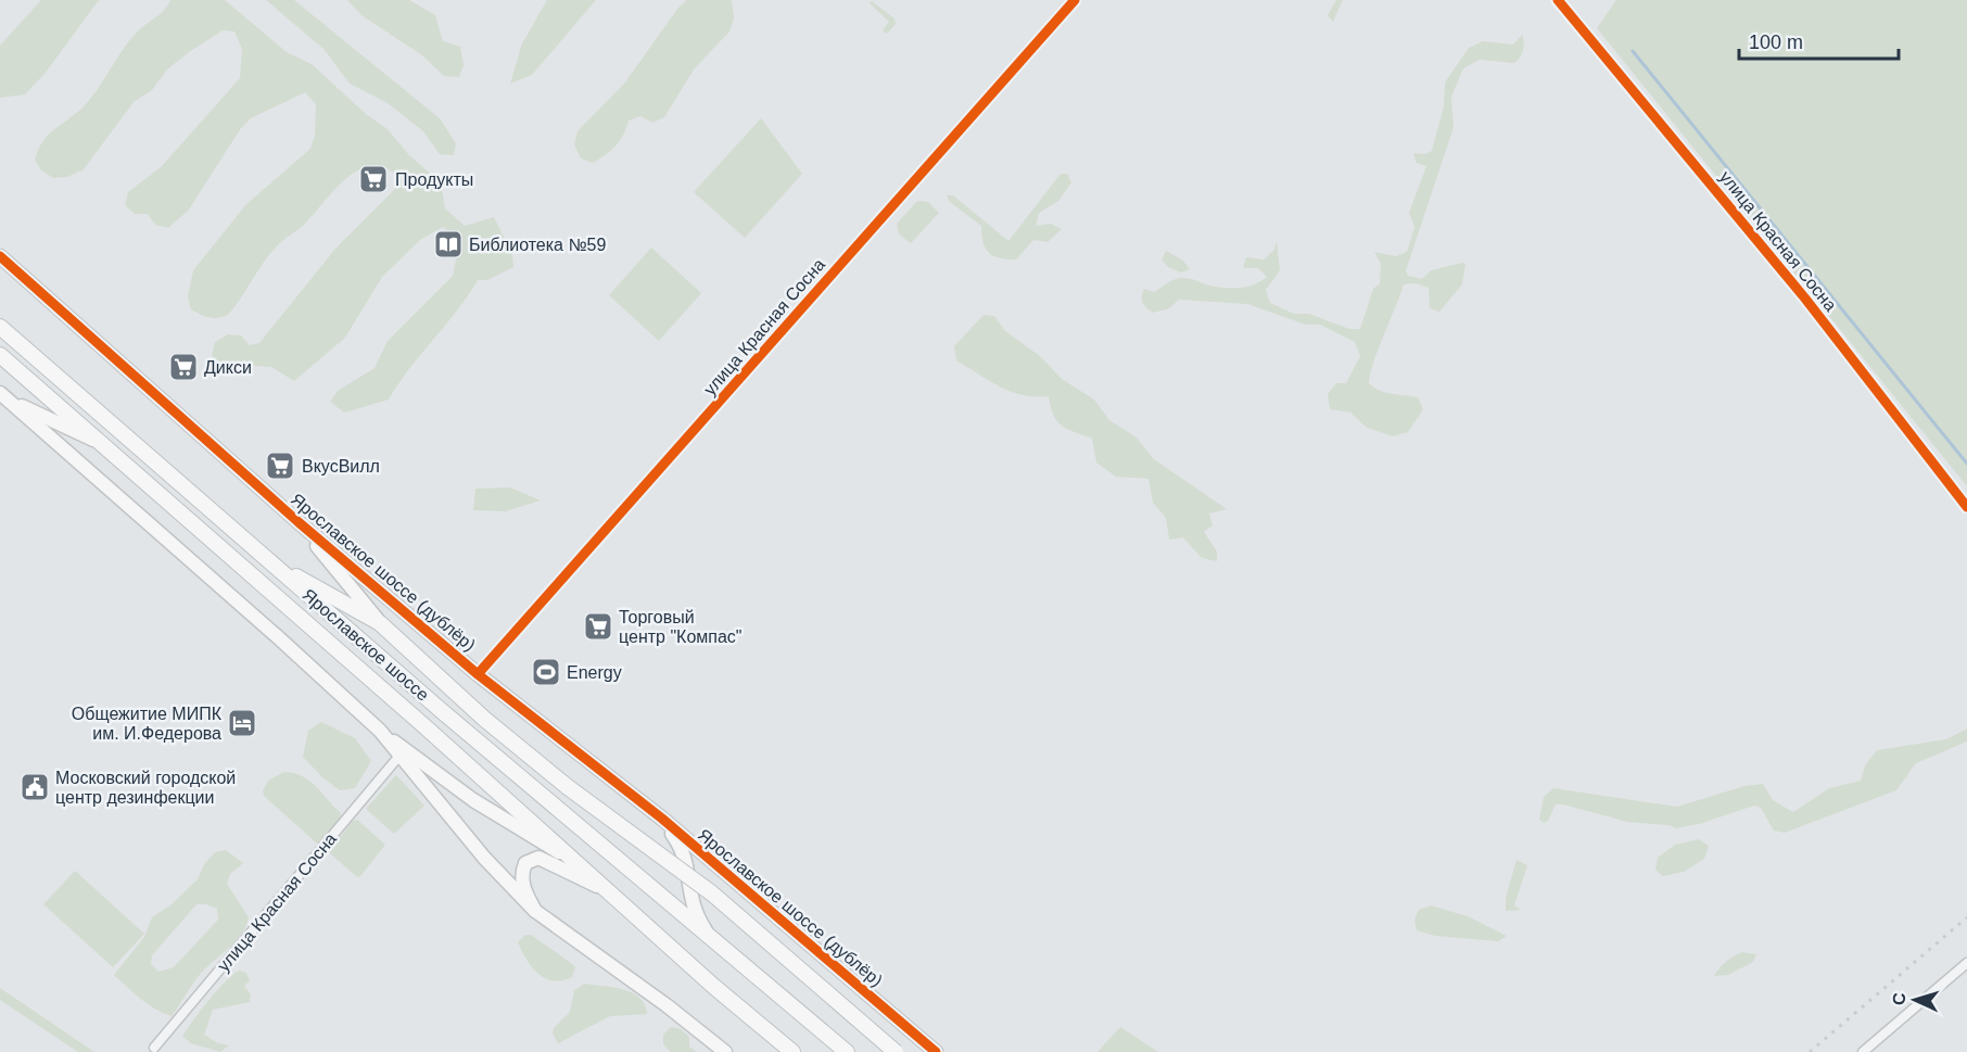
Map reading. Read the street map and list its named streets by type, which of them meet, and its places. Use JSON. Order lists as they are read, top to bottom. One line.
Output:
{"streets":{"main road":["Ярославское шоссе"],"street":["улица Красная Сосна","Ярославское шоссе (дублёр)"]},"crossings":[["улица Красная Сосна","Ярославское шоссе (дублёр)"]],"places":{"supermarket":["Продукты","Дикси","ВкусВилл","Торговый центр \"Компас\""],"library":["Библиотека №59"],"sports":["Energy"],"hotel":["Общежитие МИПК им. И.Федерова"],"public building":["Московский городской центр дезинфекции"]},"scale_bar":"100 m","north":"left"}
